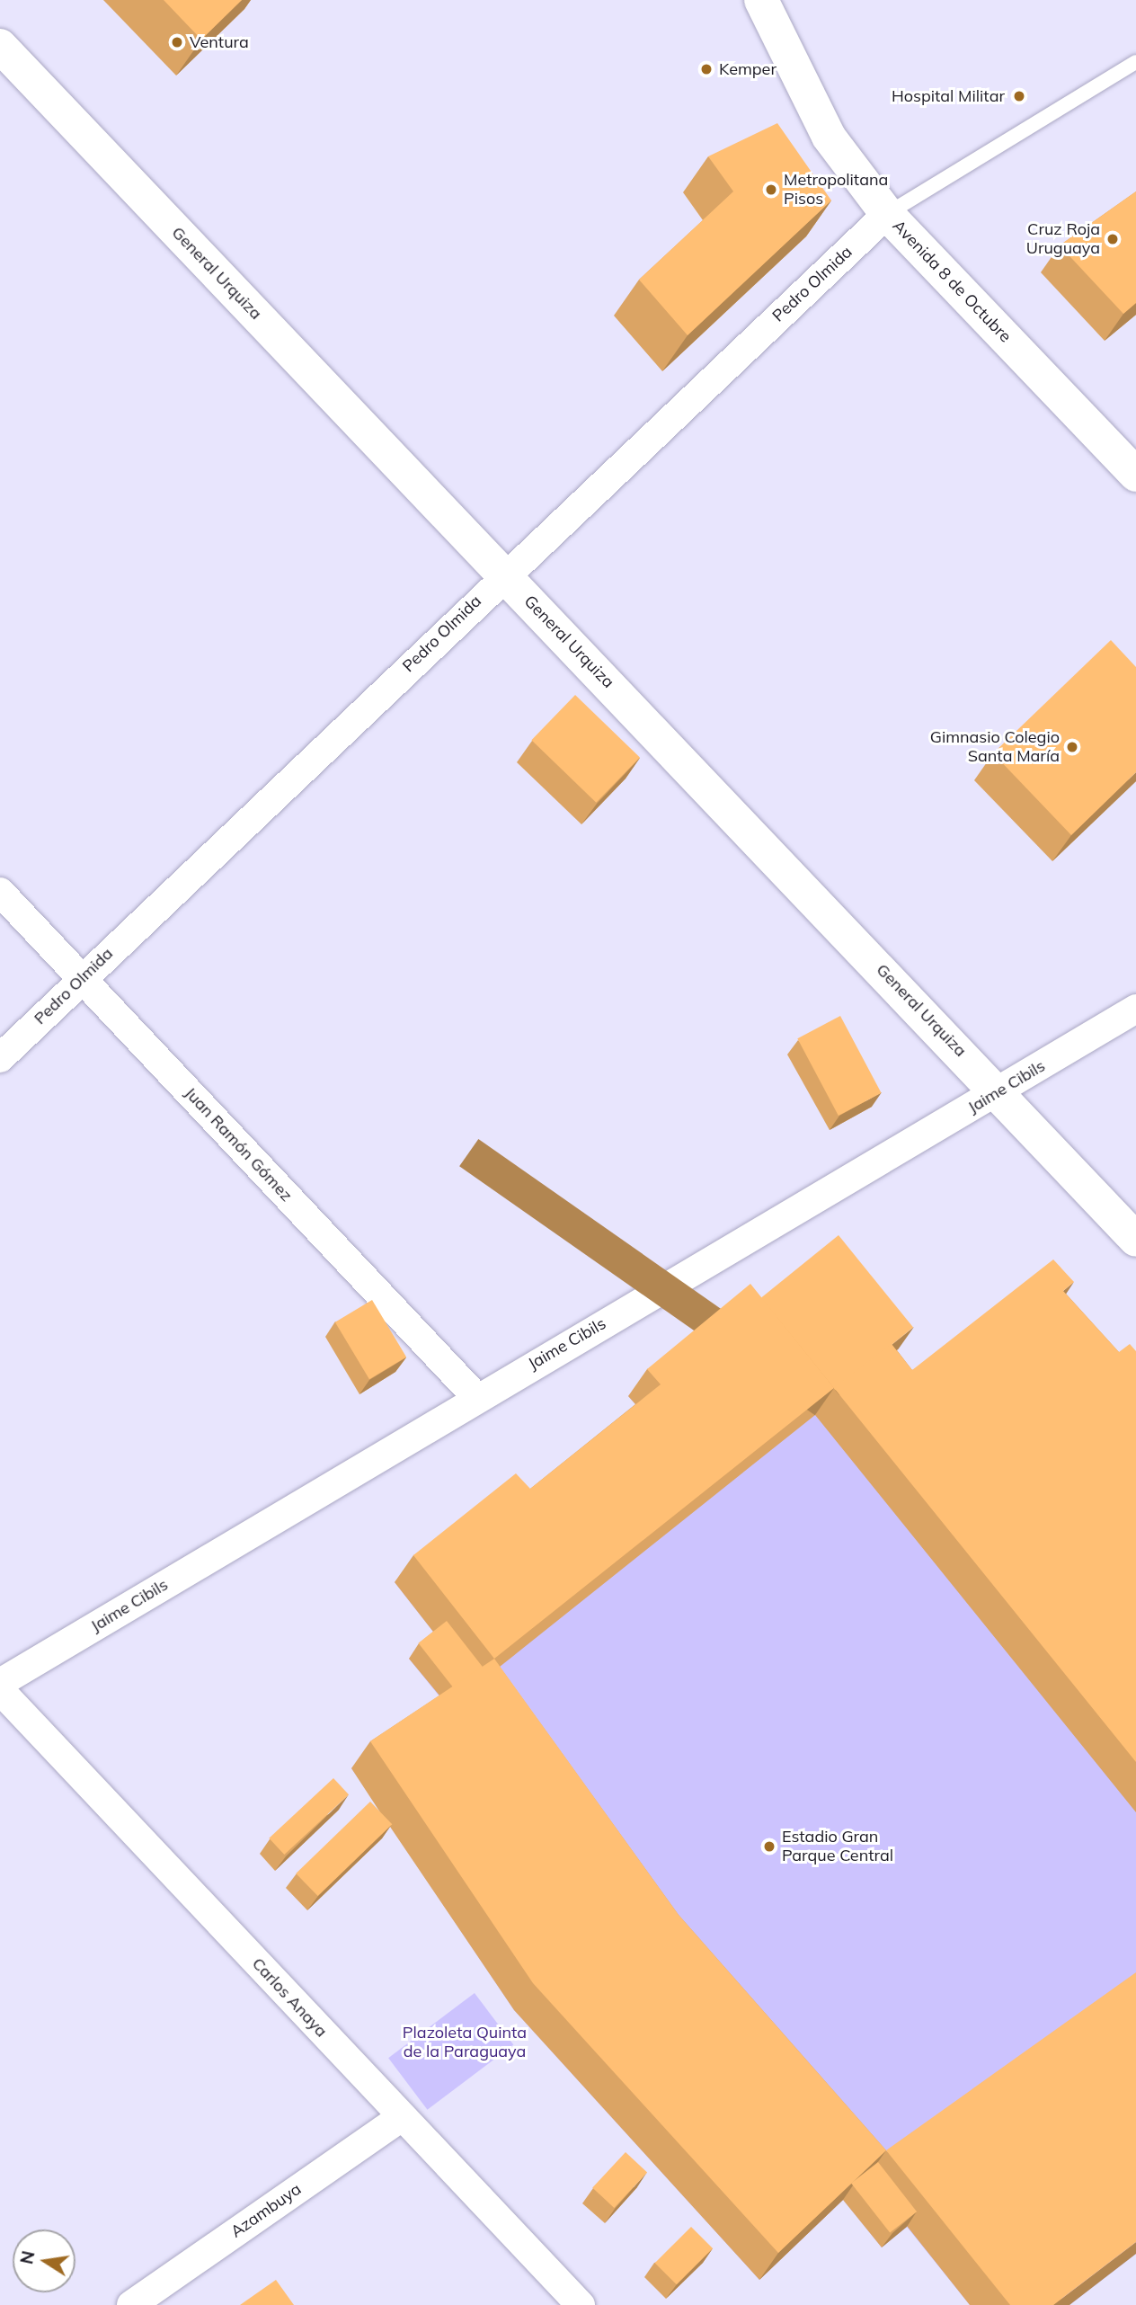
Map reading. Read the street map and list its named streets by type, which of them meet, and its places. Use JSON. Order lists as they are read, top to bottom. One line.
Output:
{"streets":{"street":["General Urquiza","Avenida 8 de Octubre","Pedro Olmida","Jaime Cibils","Juan Ramón Gómez","Carlos Anaya","Azambuya"]},"crossings":[["General Urquiza","Pedro Olmida"],["General Urquiza","Jaime Cibils"],["Avenida 8 de Octubre","Pedro Olmida"],["Pedro Olmida","Juan Ramón Gómez"],["Jaime Cibils","Juan Ramón Gómez"],["Carlos Anaya","Azambuya"]],"parks":["Plazoleta Quinta de la Paraguaya"],"places":["Ventura","Kemper","Hospital Militar","Metropolitana Pisos","Cruz Roja Uruguaya","Gimnasio Colegio Santa María","Estadio Gran Parque Central"],"north":"left"}
